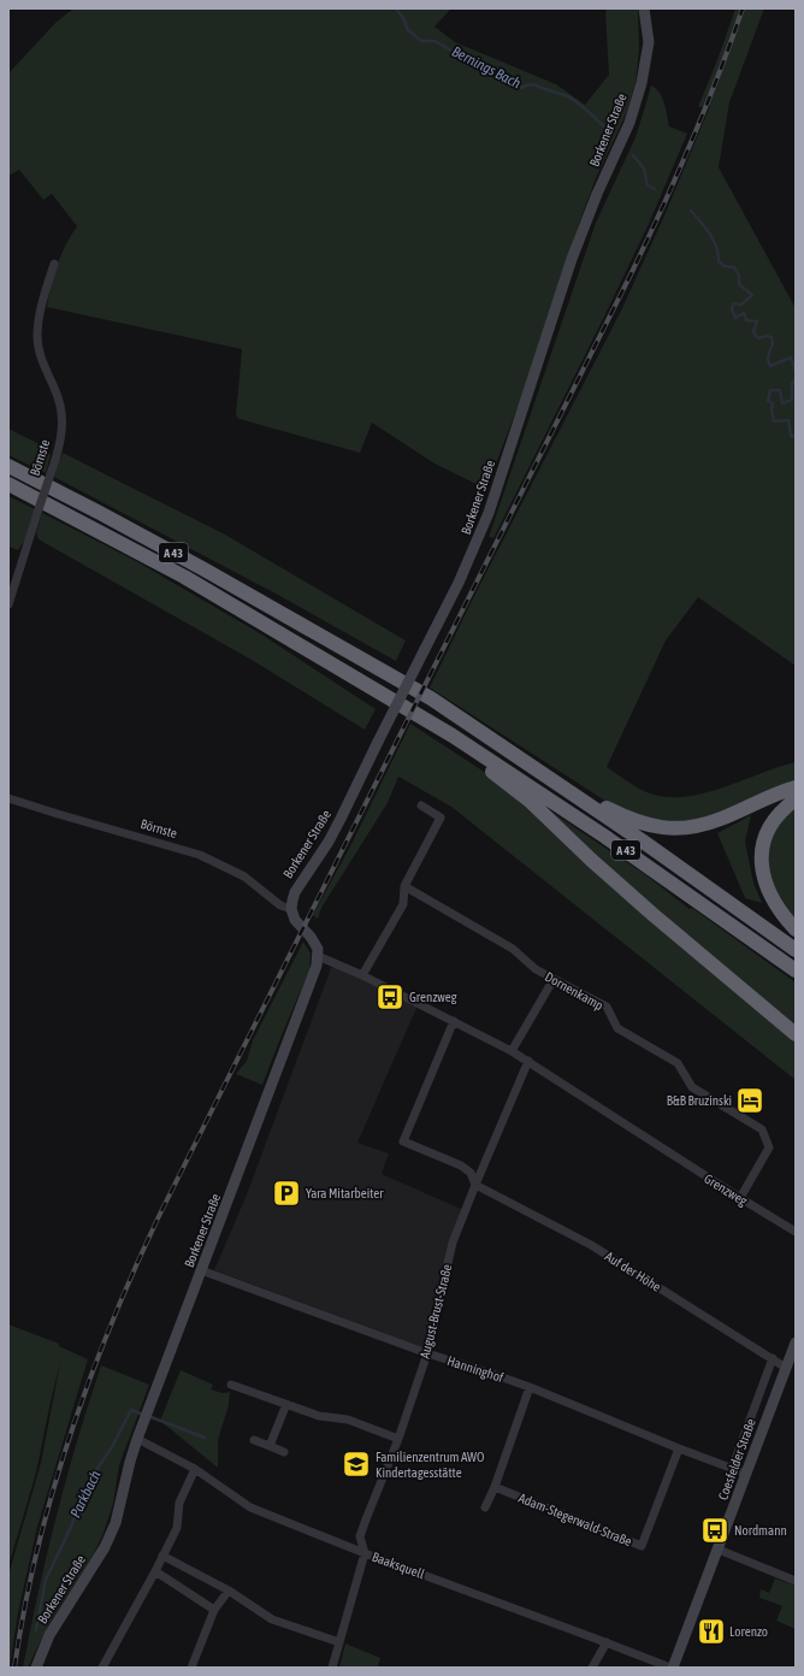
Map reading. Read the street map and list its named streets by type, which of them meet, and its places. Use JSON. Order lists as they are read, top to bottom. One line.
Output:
{"streets":{"highway":["A 43"],"street":["Borkener Straße","Börnste","Dornenkamp","Grenzweg","Auf der Höhe","August-Brust-Straße","Hanninghof","Coesfelder Straße","Adam-Stegerwald-Straße","Baaksquell"]},"crossings":[["Borkener Straße","Börnste"],["Borkener Straße","Grenzweg"],["Borkener Straße","Hanninghof"],["Borkener Straße","Baaksquell"],["Dornenkamp","Grenzweg"],["Grenzweg","August-Brust-Straße"],["Auf der Höhe","August-Brust-Straße"],["Auf der Höhe","Coesfelder Straße"],["August-Brust-Straße","Hanninghof"],["August-Brust-Straße","Baaksquell"],["Hanninghof","Coesfelder Straße"],["Hanninghof","Adam-Stegerwald-Straße"],["Coesfelder Straße","Baaksquell"]],"water":["Bernings Bach","Parkbach"],"places":{"bus stop":["Grenzweg","Nordmann"],"hotel":["B&B Bruzinski"],"parking":["Yara Mitarbeiter"],"school or university":["Familienzentrum AWO Kindertagesstätte"],"restaurant":["Lorenzo"]}}
